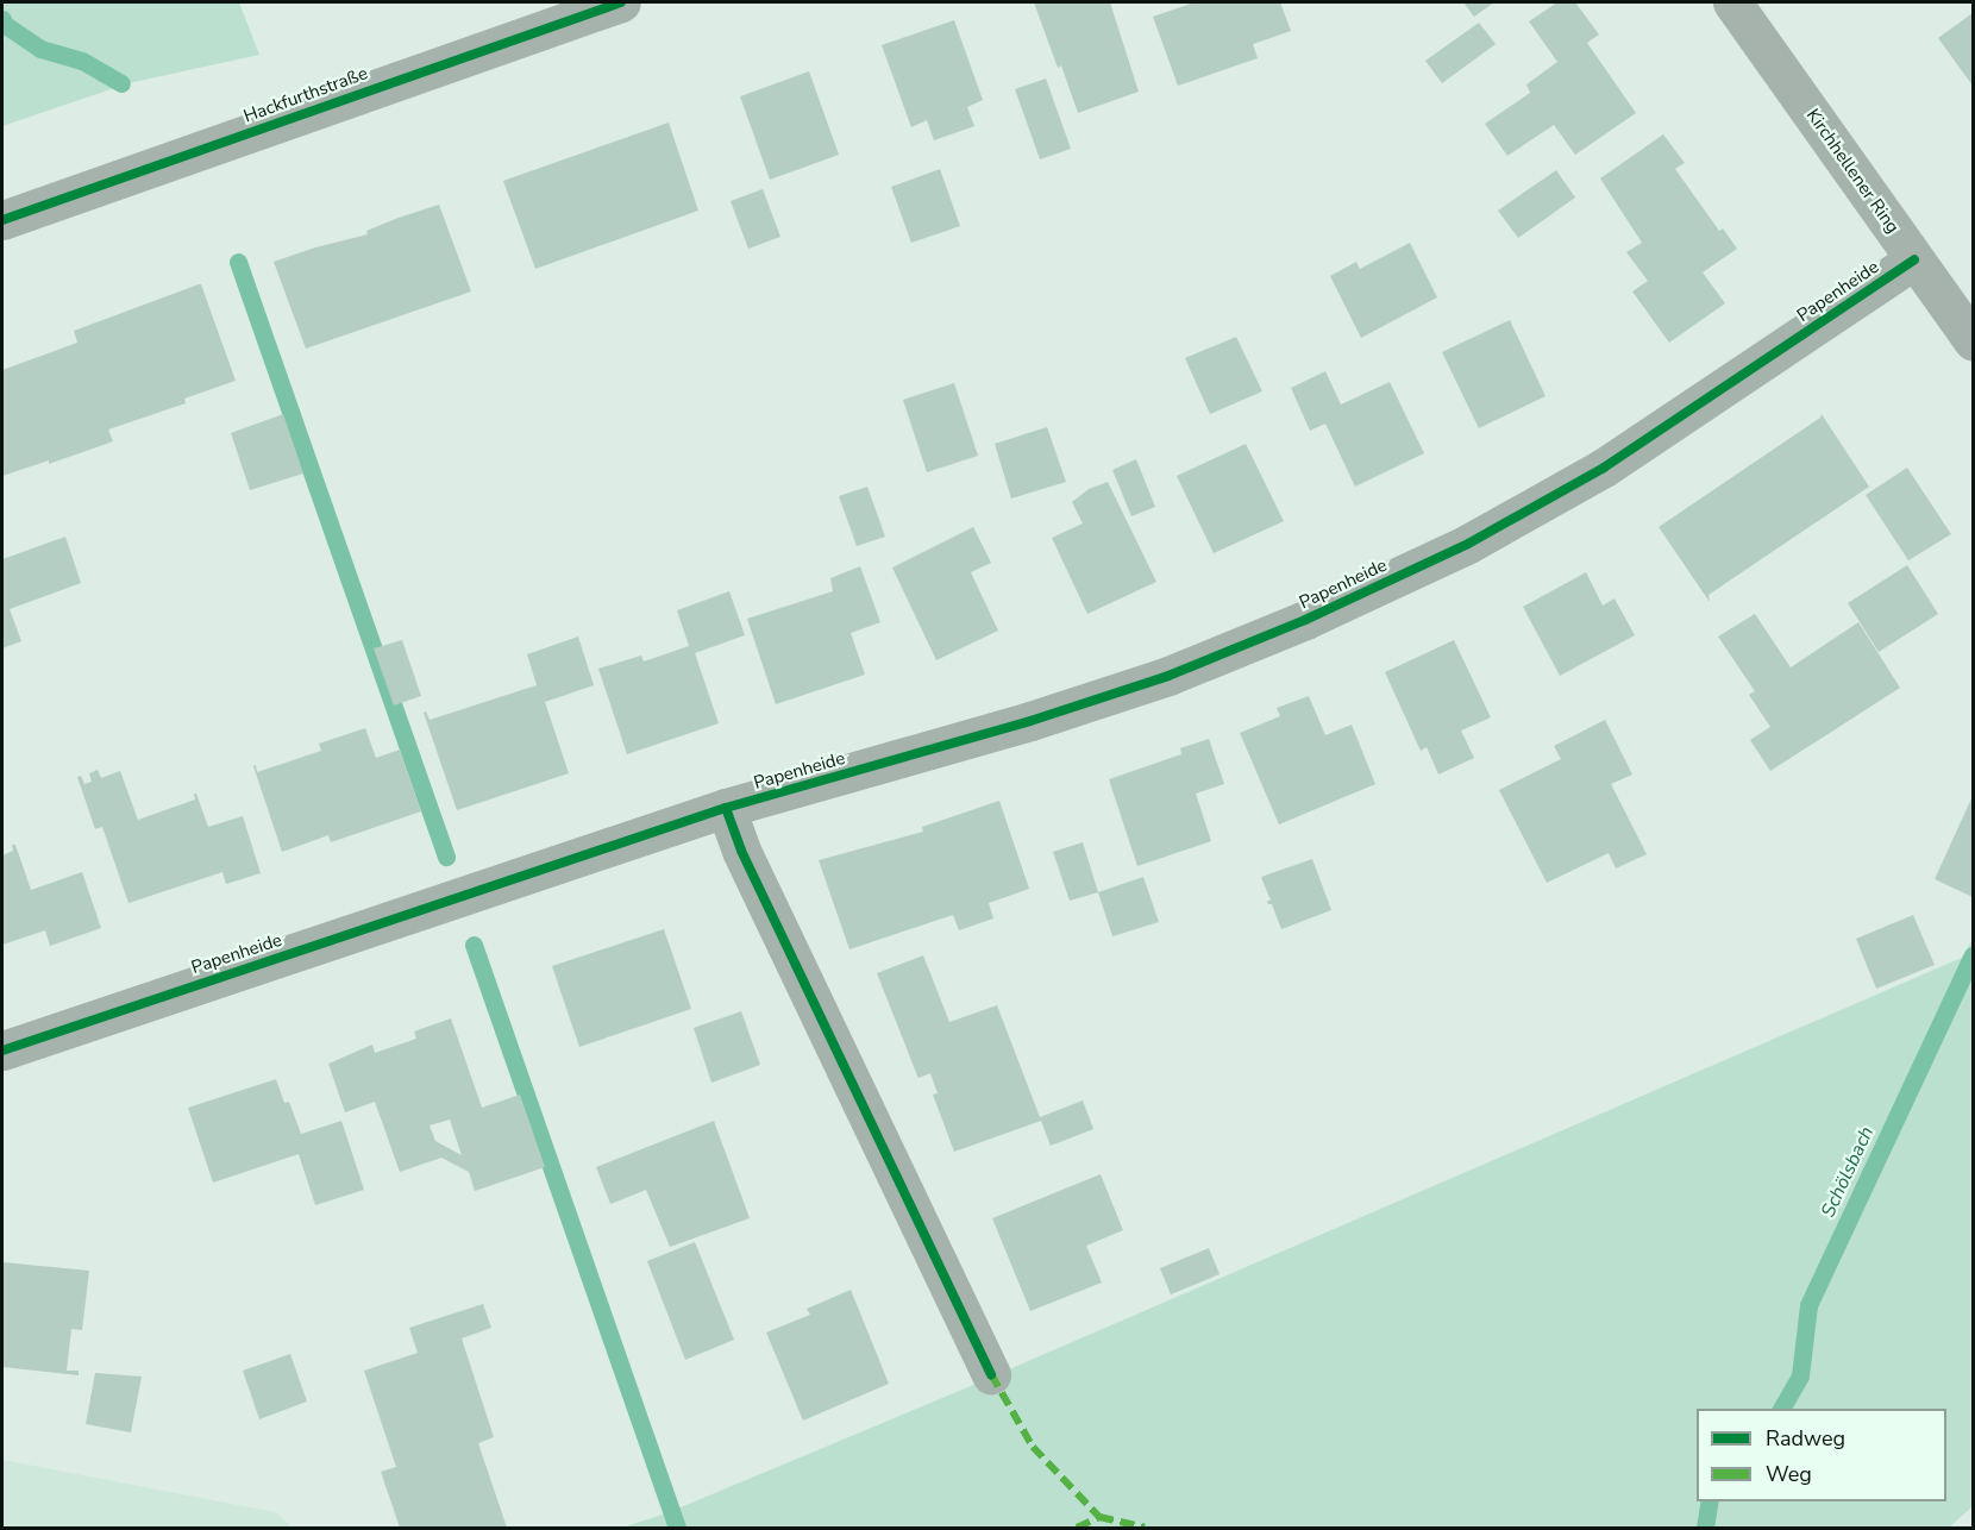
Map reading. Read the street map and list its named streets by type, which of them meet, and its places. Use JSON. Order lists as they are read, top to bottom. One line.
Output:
{"streets":{"street":["Hackfurthstraße","Kirchhellener Ring","Papenheide"]},"crossings":[["Kirchhellener Ring","Papenheide"]],"water":["Schölsbach"],"legend":["Radweg","Weg"]}
